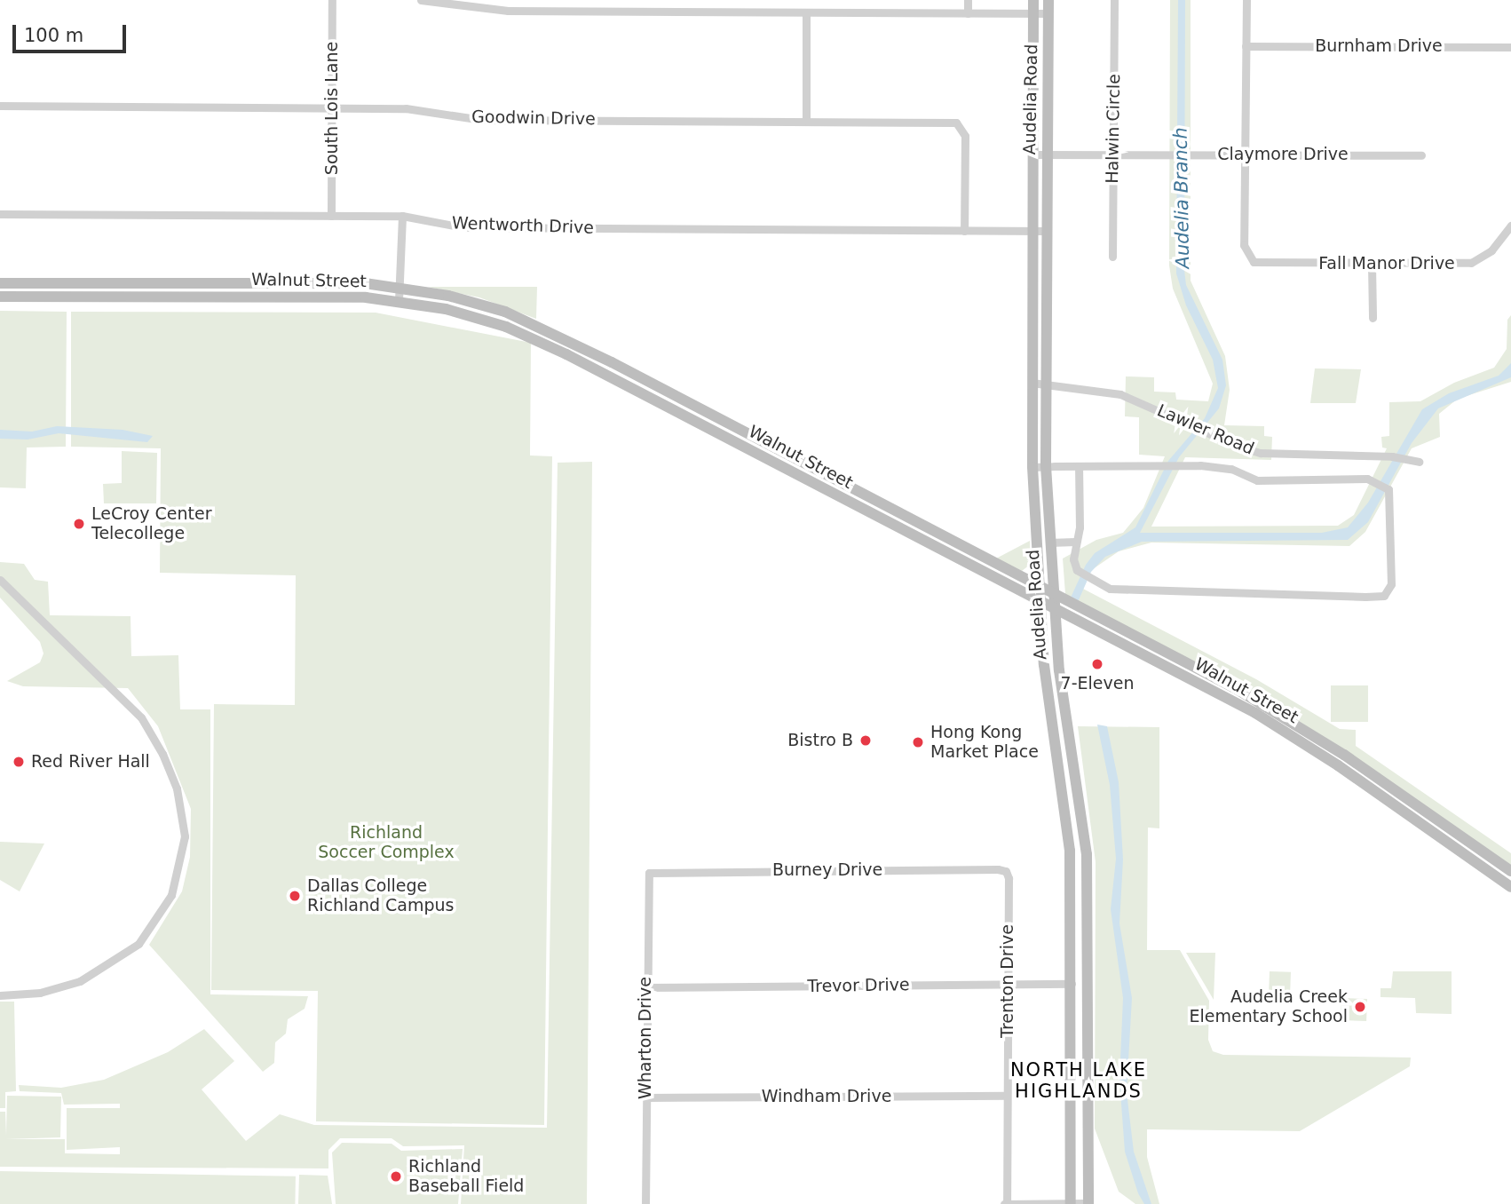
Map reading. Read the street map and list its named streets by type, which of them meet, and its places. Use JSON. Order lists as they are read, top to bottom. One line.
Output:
{"streets":{"main road":["Audelia Road","Walnut Street"],"street":["Burnham Drive","South Lois Lane","Goodwin Drive","Halwin Circle","Claymore Drive","Wentworth Drive","Fall Manor Drive","Lawler Road","Burney Drive","Trenton Drive","Trevor Drive","Wharton Drive","Windham Drive"]},"crossings":[["Audelia Road","Claymore Drive"],["Audelia Road","Wentworth Drive"],["Audelia Road","Walnut Street"],["Audelia Road","Lawler Road"],["Audelia Road","Trevor Drive"],["South Lois Lane","Goodwin Drive"],["South Lois Lane","Wentworth Drive"],["Goodwin Drive","Wentworth Drive"],["Halwin Circle","Claymore Drive"],["Claymore Drive","Fall Manor Drive"],["Burney Drive","Trenton Drive"],["Burney Drive","Wharton Drive"],["Trenton Drive","Trevor Drive"],["Trenton Drive","Windham Drive"],["Trevor Drive","Wharton Drive"],["Wharton Drive","Windham Drive"]],"districts":["NORTH LAKE HIGHLANDS"],"water":["Audelia Branch"],"parks":["Richland Soccer Complex"],"places":["LeCroy Center Telecollege","7-Eleven","Bistro B","Hong Kong Market Place","Red River Hall","Dallas College Richland Campus","Audelia Creek Elementary School","Richland Baseball Field"],"scale_bar":"100 m"}
